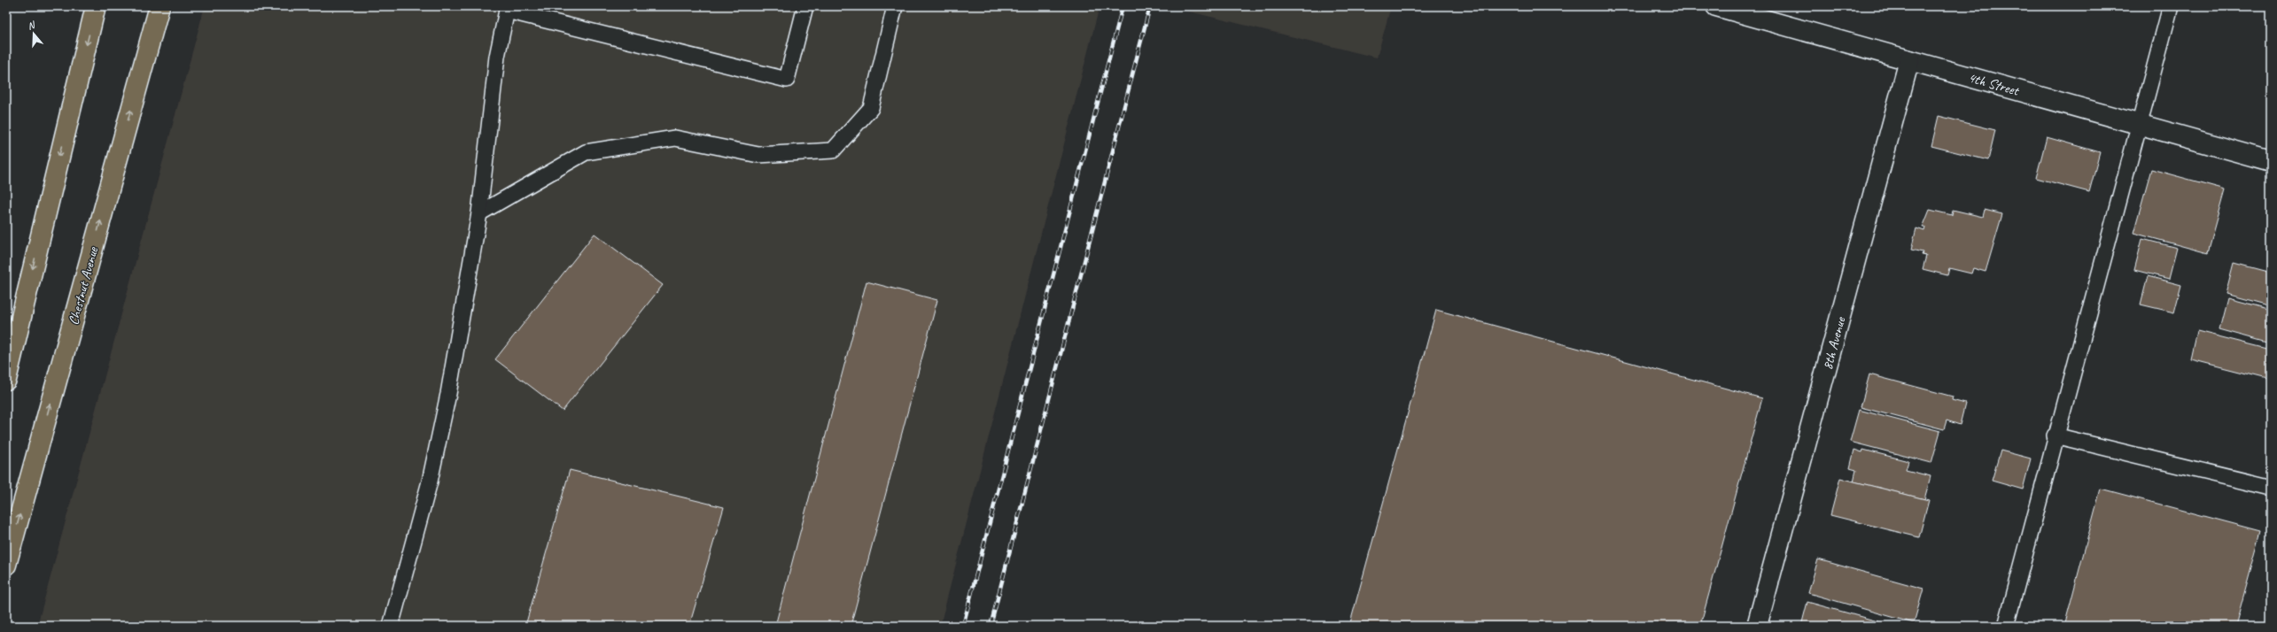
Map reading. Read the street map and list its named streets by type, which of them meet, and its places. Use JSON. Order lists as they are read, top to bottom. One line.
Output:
{"streets":{"main road":["Chestnut Avenue"],"street":["4th Street","8th Avenue"]},"crossings":[["4th Street","8th Avenue"]],"north":"top"}
